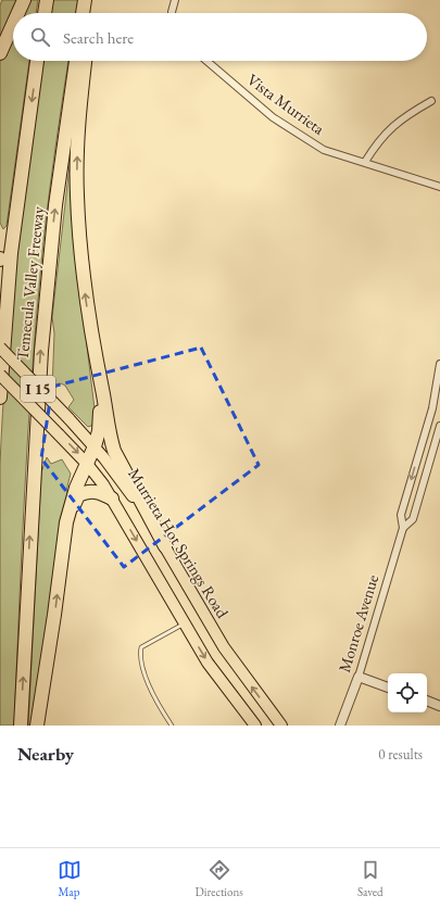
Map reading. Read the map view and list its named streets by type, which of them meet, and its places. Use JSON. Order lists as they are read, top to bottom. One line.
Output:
{"streets":{"highway":["Temecula Valley Freeway","I 15"],"main road":["Murrieta Hot Springs Road"],"street":["Vista Murrieta","Monroe Avenue"]},"page":{"search":"Search here","heading":["Nearby","0 results"],"nav":["Map","Directions","Saved"]}}
